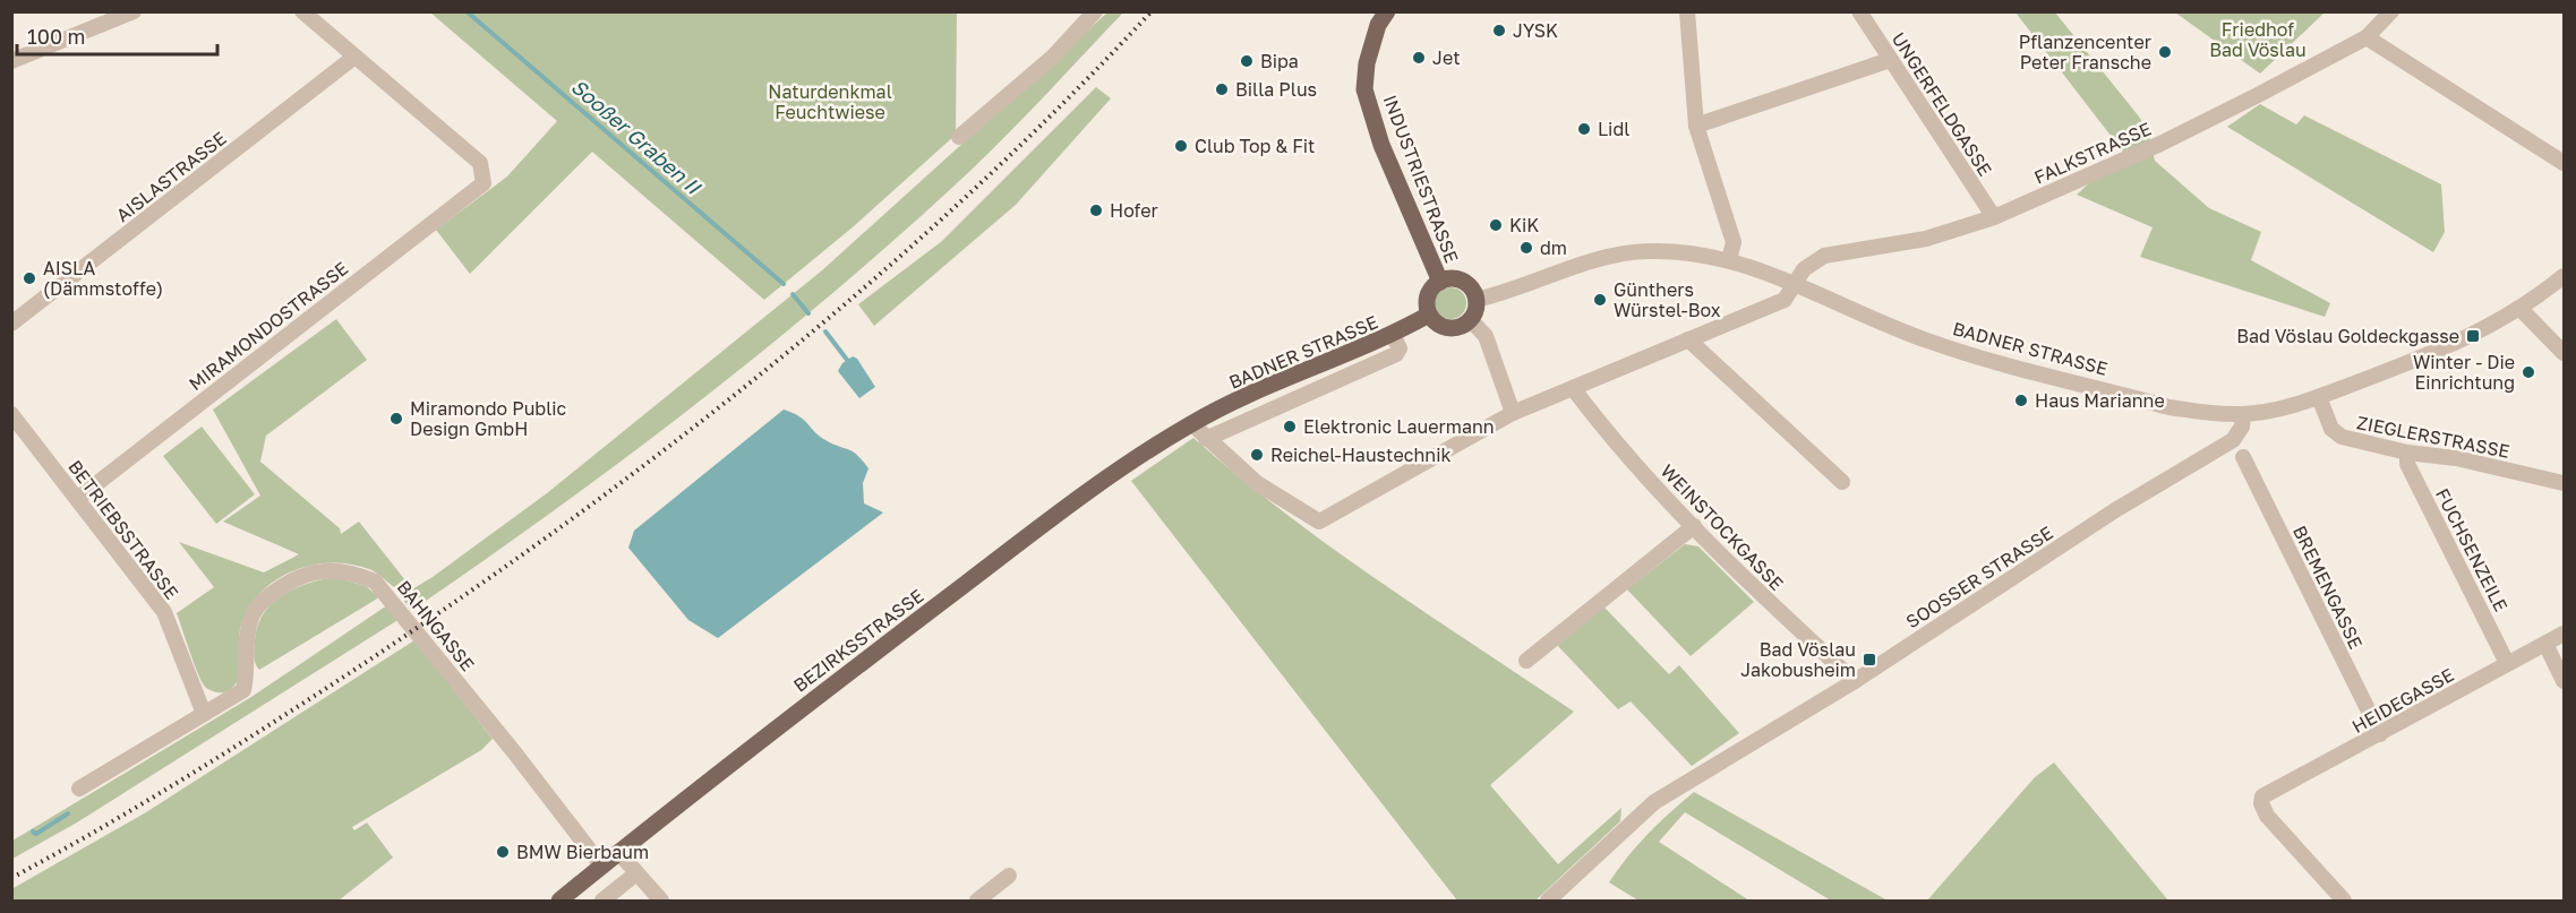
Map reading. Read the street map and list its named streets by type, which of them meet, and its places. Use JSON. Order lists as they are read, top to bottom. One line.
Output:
{"streets":{"main road":["INDUSTRIESTRASSE","BADNER STRASSE","BEZIRKSSTRASSE"],"street":["UNGERFELDGASSE","FALKSTRASSE","AISLASTRASSE","MIRAMONDOSTRASSE","ZIEGLERSTRASSE","WEINSTOCKGASSE","BETRIEBSSTRASSE","FUCHSENZEILE","SOOSSER STRASSE","BREMENGASSE","BAHNGASSE","HEIDEGASSE"]},"crossings":[["UNGERFELDGASSE","FALKSTRASSE"],["FALKSTRASSE","BADNER STRASSE"],["FALKSTRASSE","WEINSTOCKGASSE"],["AISLASTRASSE","MIRAMONDOSTRASSE"],["INDUSTRIESTRASSE","BADNER STRASSE"],["MIRAMONDOSTRASSE","BETRIEBSSTRASSE"],["BADNER STRASSE","ZIEGLERSTRASSE"],["BADNER STRASSE","SOOSSER STRASSE"],["BADNER STRASSE","BEZIRKSSTRASSE"],["ZIEGLERSTRASSE","FUCHSENZEILE"],["WEINSTOCKGASSE","SOOSSER STRASSE"],["BETRIEBSSTRASSE","BAHNGASSE"],["FUCHSENZEILE","HEIDEGASSE"],["BREMENGASSE","HEIDEGASSE"],["BAHNGASSE","BEZIRKSSTRASSE"]],"water":["Sooßer Graben II"],"parks":["Friedhof Bad Vöslau","Naturdenkmal Feuchtwiese"],"places":{"other":["JYSK","Pflanzencenter Peter Fransche","Jet","Bipa","Billa Plus","Lidl","Club Top & Fit","Hofer","KiK","dm","AISLA (Dämmstoffe)","Günthers Würstel-Box","Winter - Die Einrichtung","Haus Marianne","Miramondo Public Design GmbH","Elektronic Lauermann","Reichel-Haustechnik","BMW Bierbaum"],"transit":["Bad Vöslau Goldeckgasse","Bad Vöslau Jakobusheim"]},"scale_bar":"100 m"}
